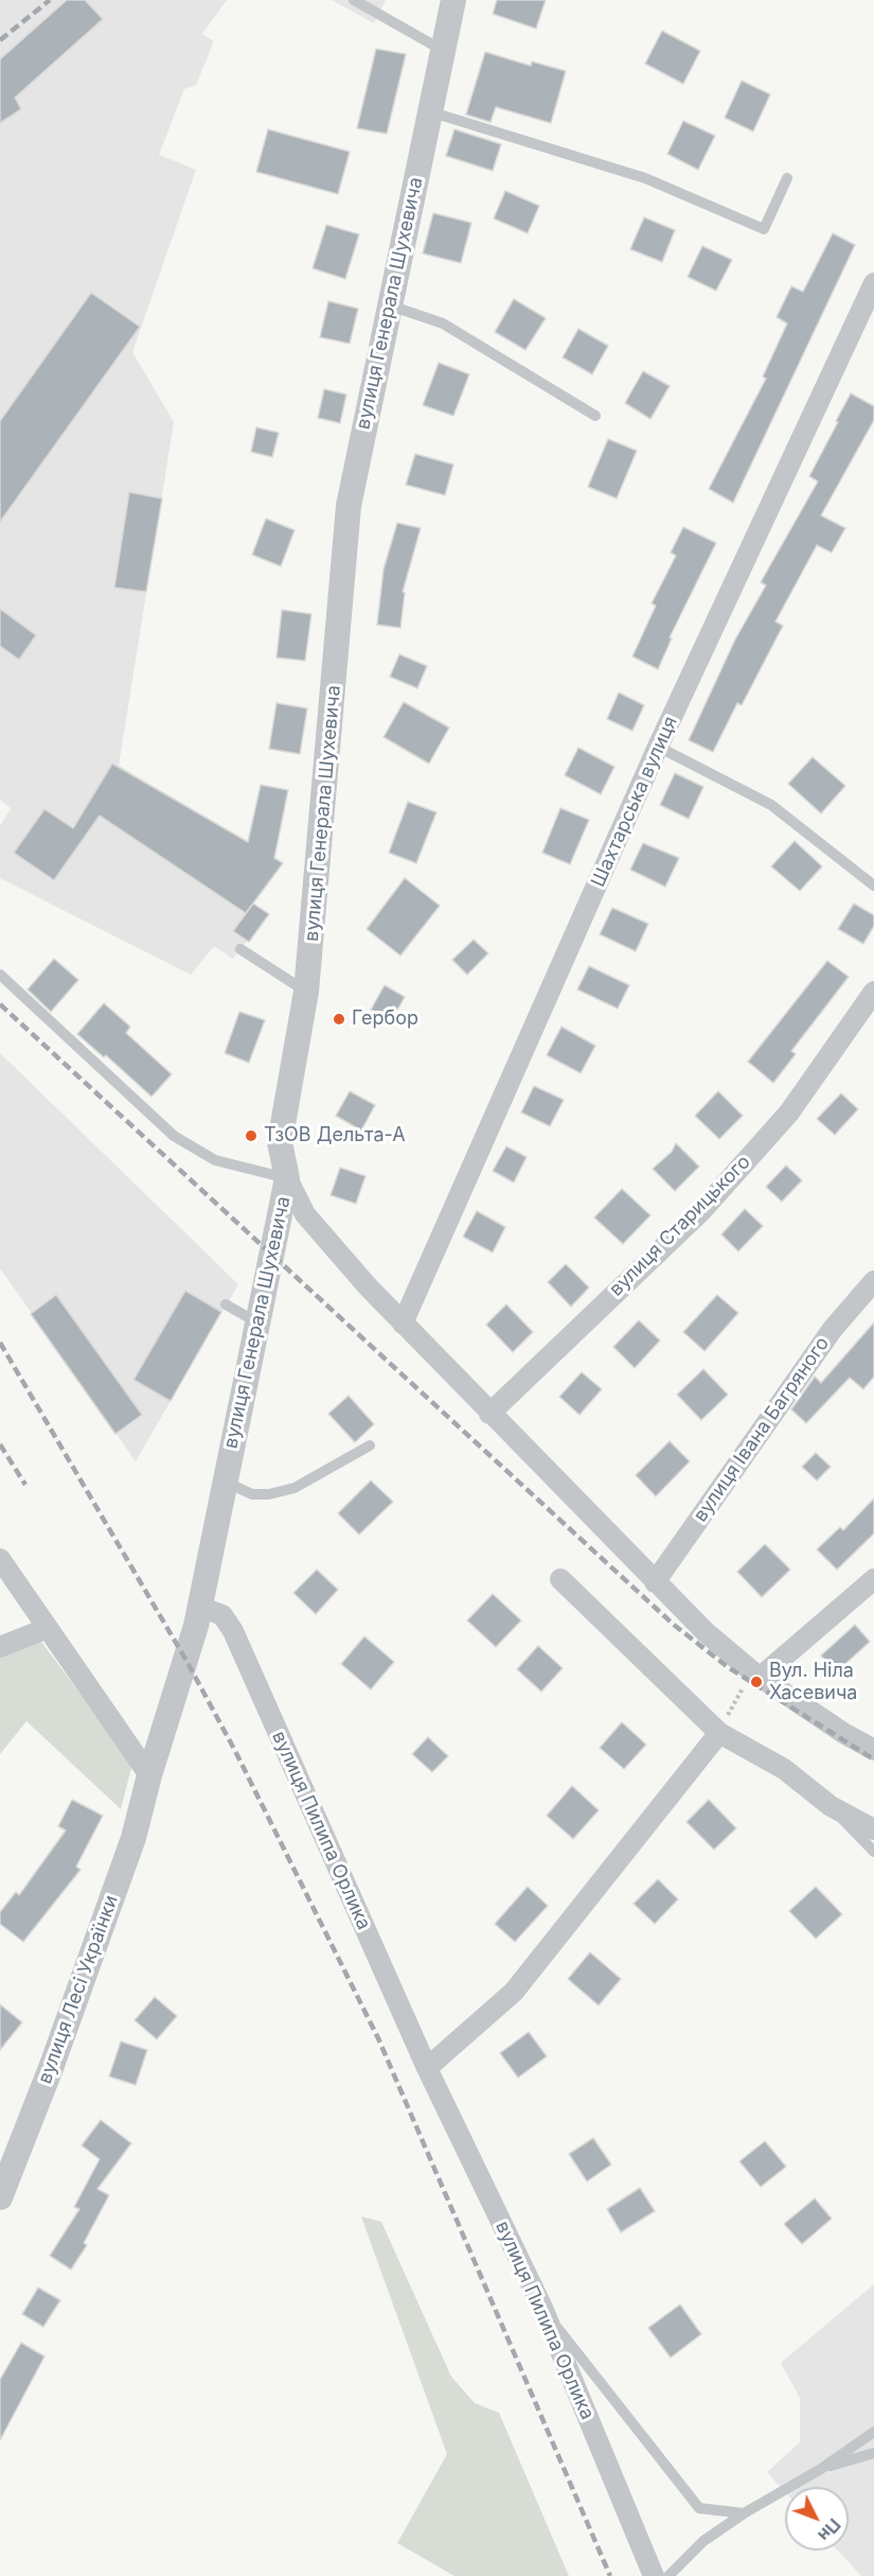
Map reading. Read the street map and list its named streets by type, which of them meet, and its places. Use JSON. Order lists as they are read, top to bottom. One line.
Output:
{"streets":{"street":["вулиця Генерала Шухевича","Шахтарська вулиця","вулиця Старицького","вулиця Івана Багряного","вулиця Пилипа Орлика","вулиця Лесі Українки"]},"crossings":[["вулиця Генерала Шухевича","вулиця Пилипа Орлика"],["вулиця Генерала Шухевича","вулиця Лесі Українки"],["вулиця Пилипа Орлика","вулиця Лесі Українки"]],"places":["Гербор","ТзОВ Дельта-А","Вул. Ніла Хасевича"],"north":"bottom right"}
